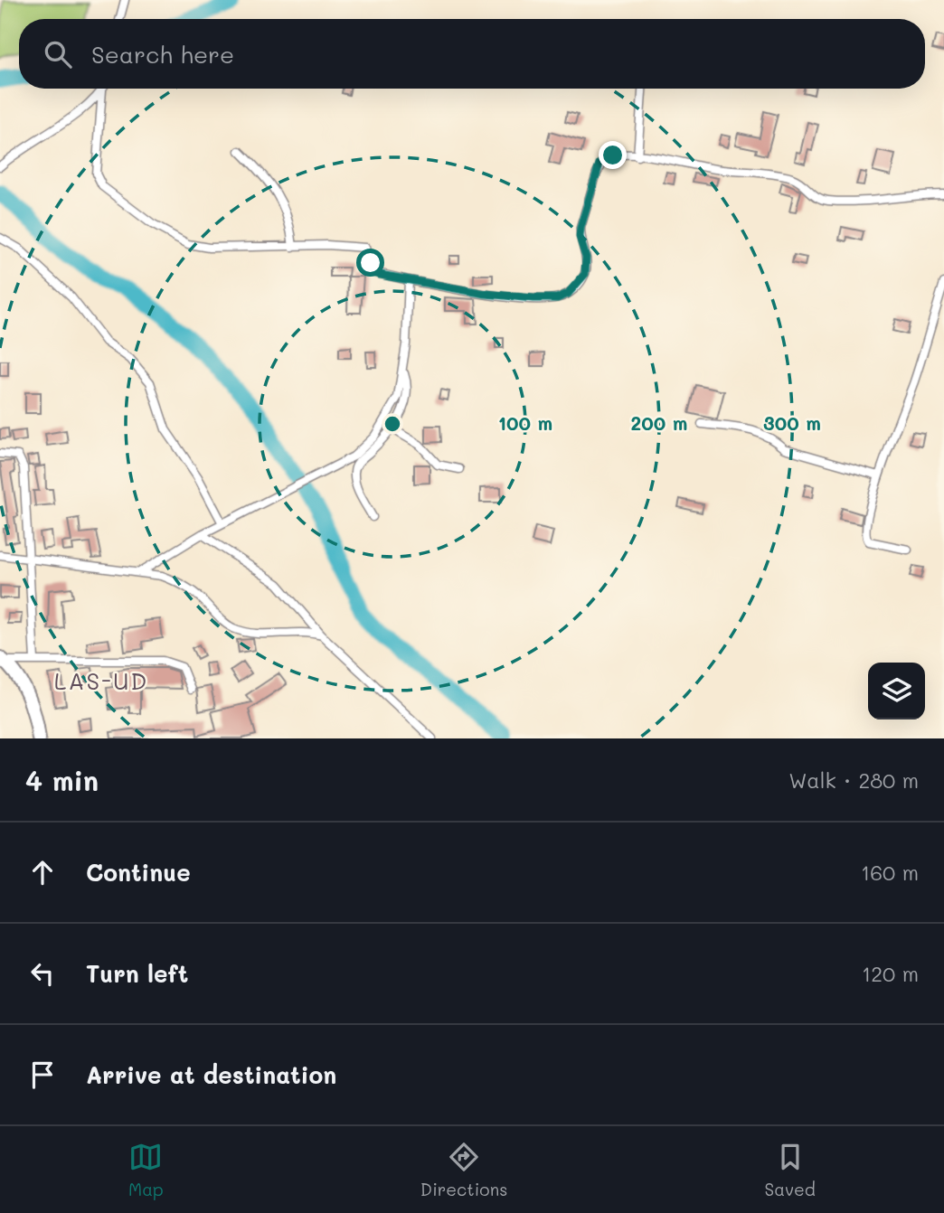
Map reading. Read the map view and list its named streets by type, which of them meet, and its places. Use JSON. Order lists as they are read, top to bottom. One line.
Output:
{"districts":["LAS-UD"],"page":{"search":"Search here","heading":["4 min","Walk · 280 m"],"list":[["Continue","160 m"],["Turn left","120 m"],"Arrive at destination"],"nav":["Map","Directions","Saved"]},"rings":["100 m","200 m","300 m"]}
